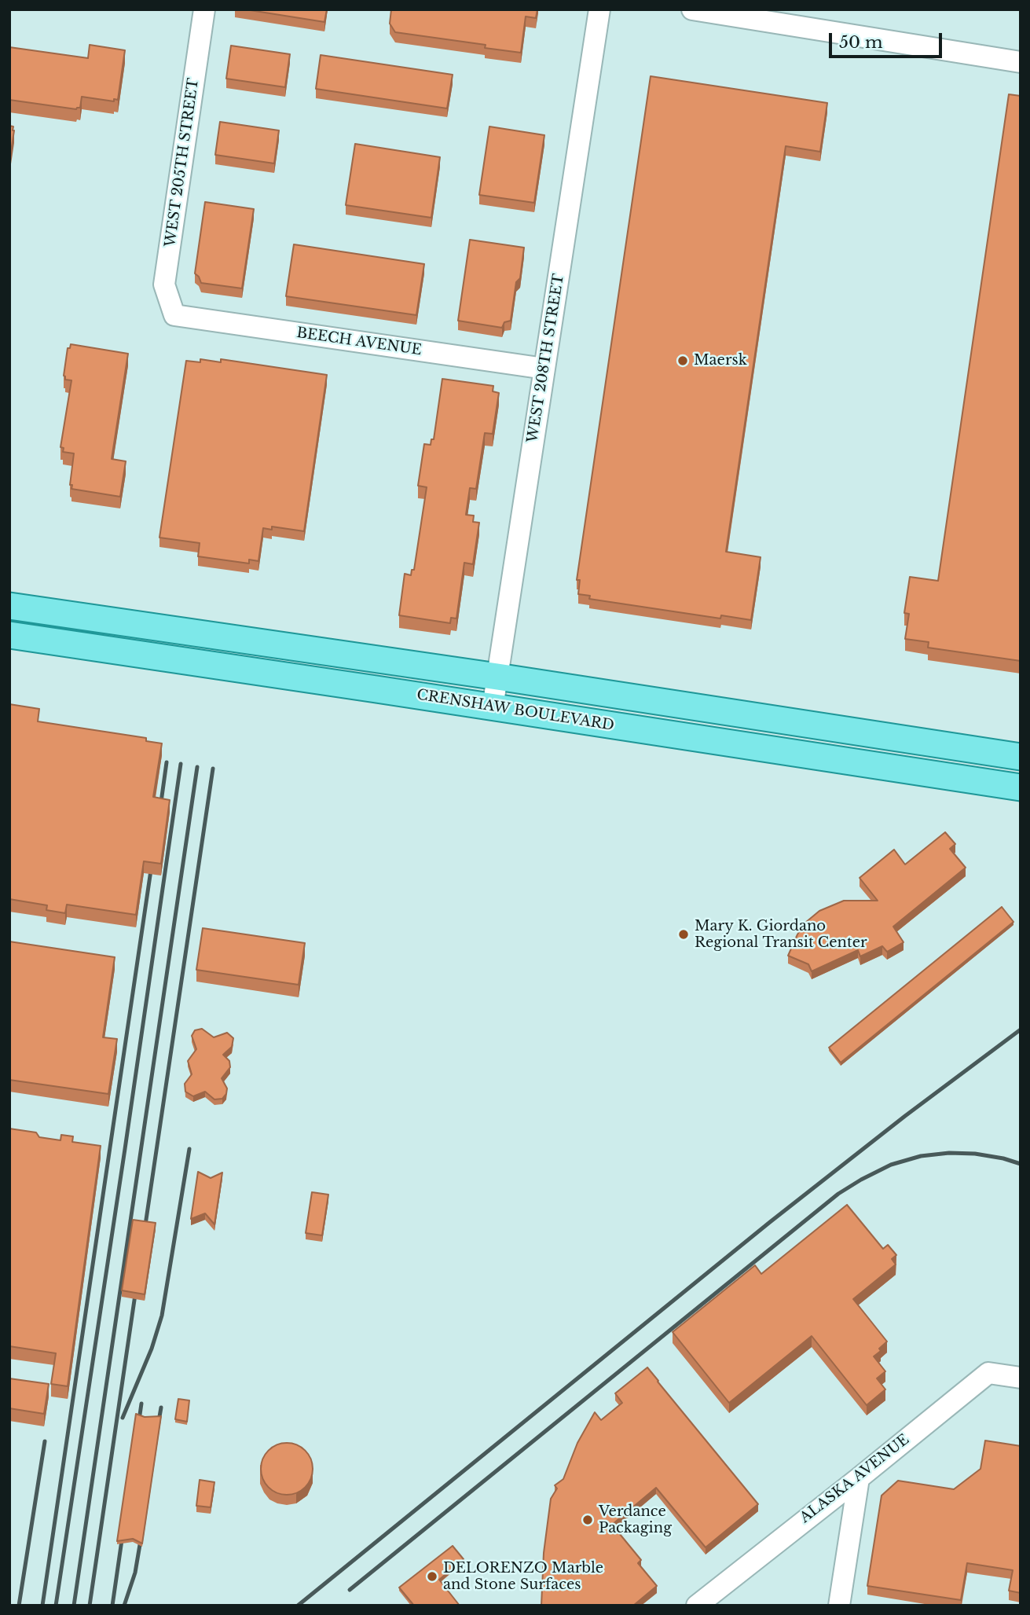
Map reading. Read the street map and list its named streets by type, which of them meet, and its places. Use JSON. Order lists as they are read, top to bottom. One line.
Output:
{"streets":{"main road":["CRENSHAW BOULEVARD"],"street":["WEST 205TH STREET","BEECH AVENUE","WEST 208TH STREET","ALASKA AVENUE"]},"crossings":[["WEST 205TH STREET","BEECH AVENUE"],["BEECH AVENUE","WEST 208TH STREET"],["WEST 208TH STREET","CRENSHAW BOULEVARD"]],"places":["Maersk","Mary K. Giordano Regional Transit Center","Verdance Packaging","DELORENZO Marble and Stone Surfaces"],"scale_bar":"50 m"}
